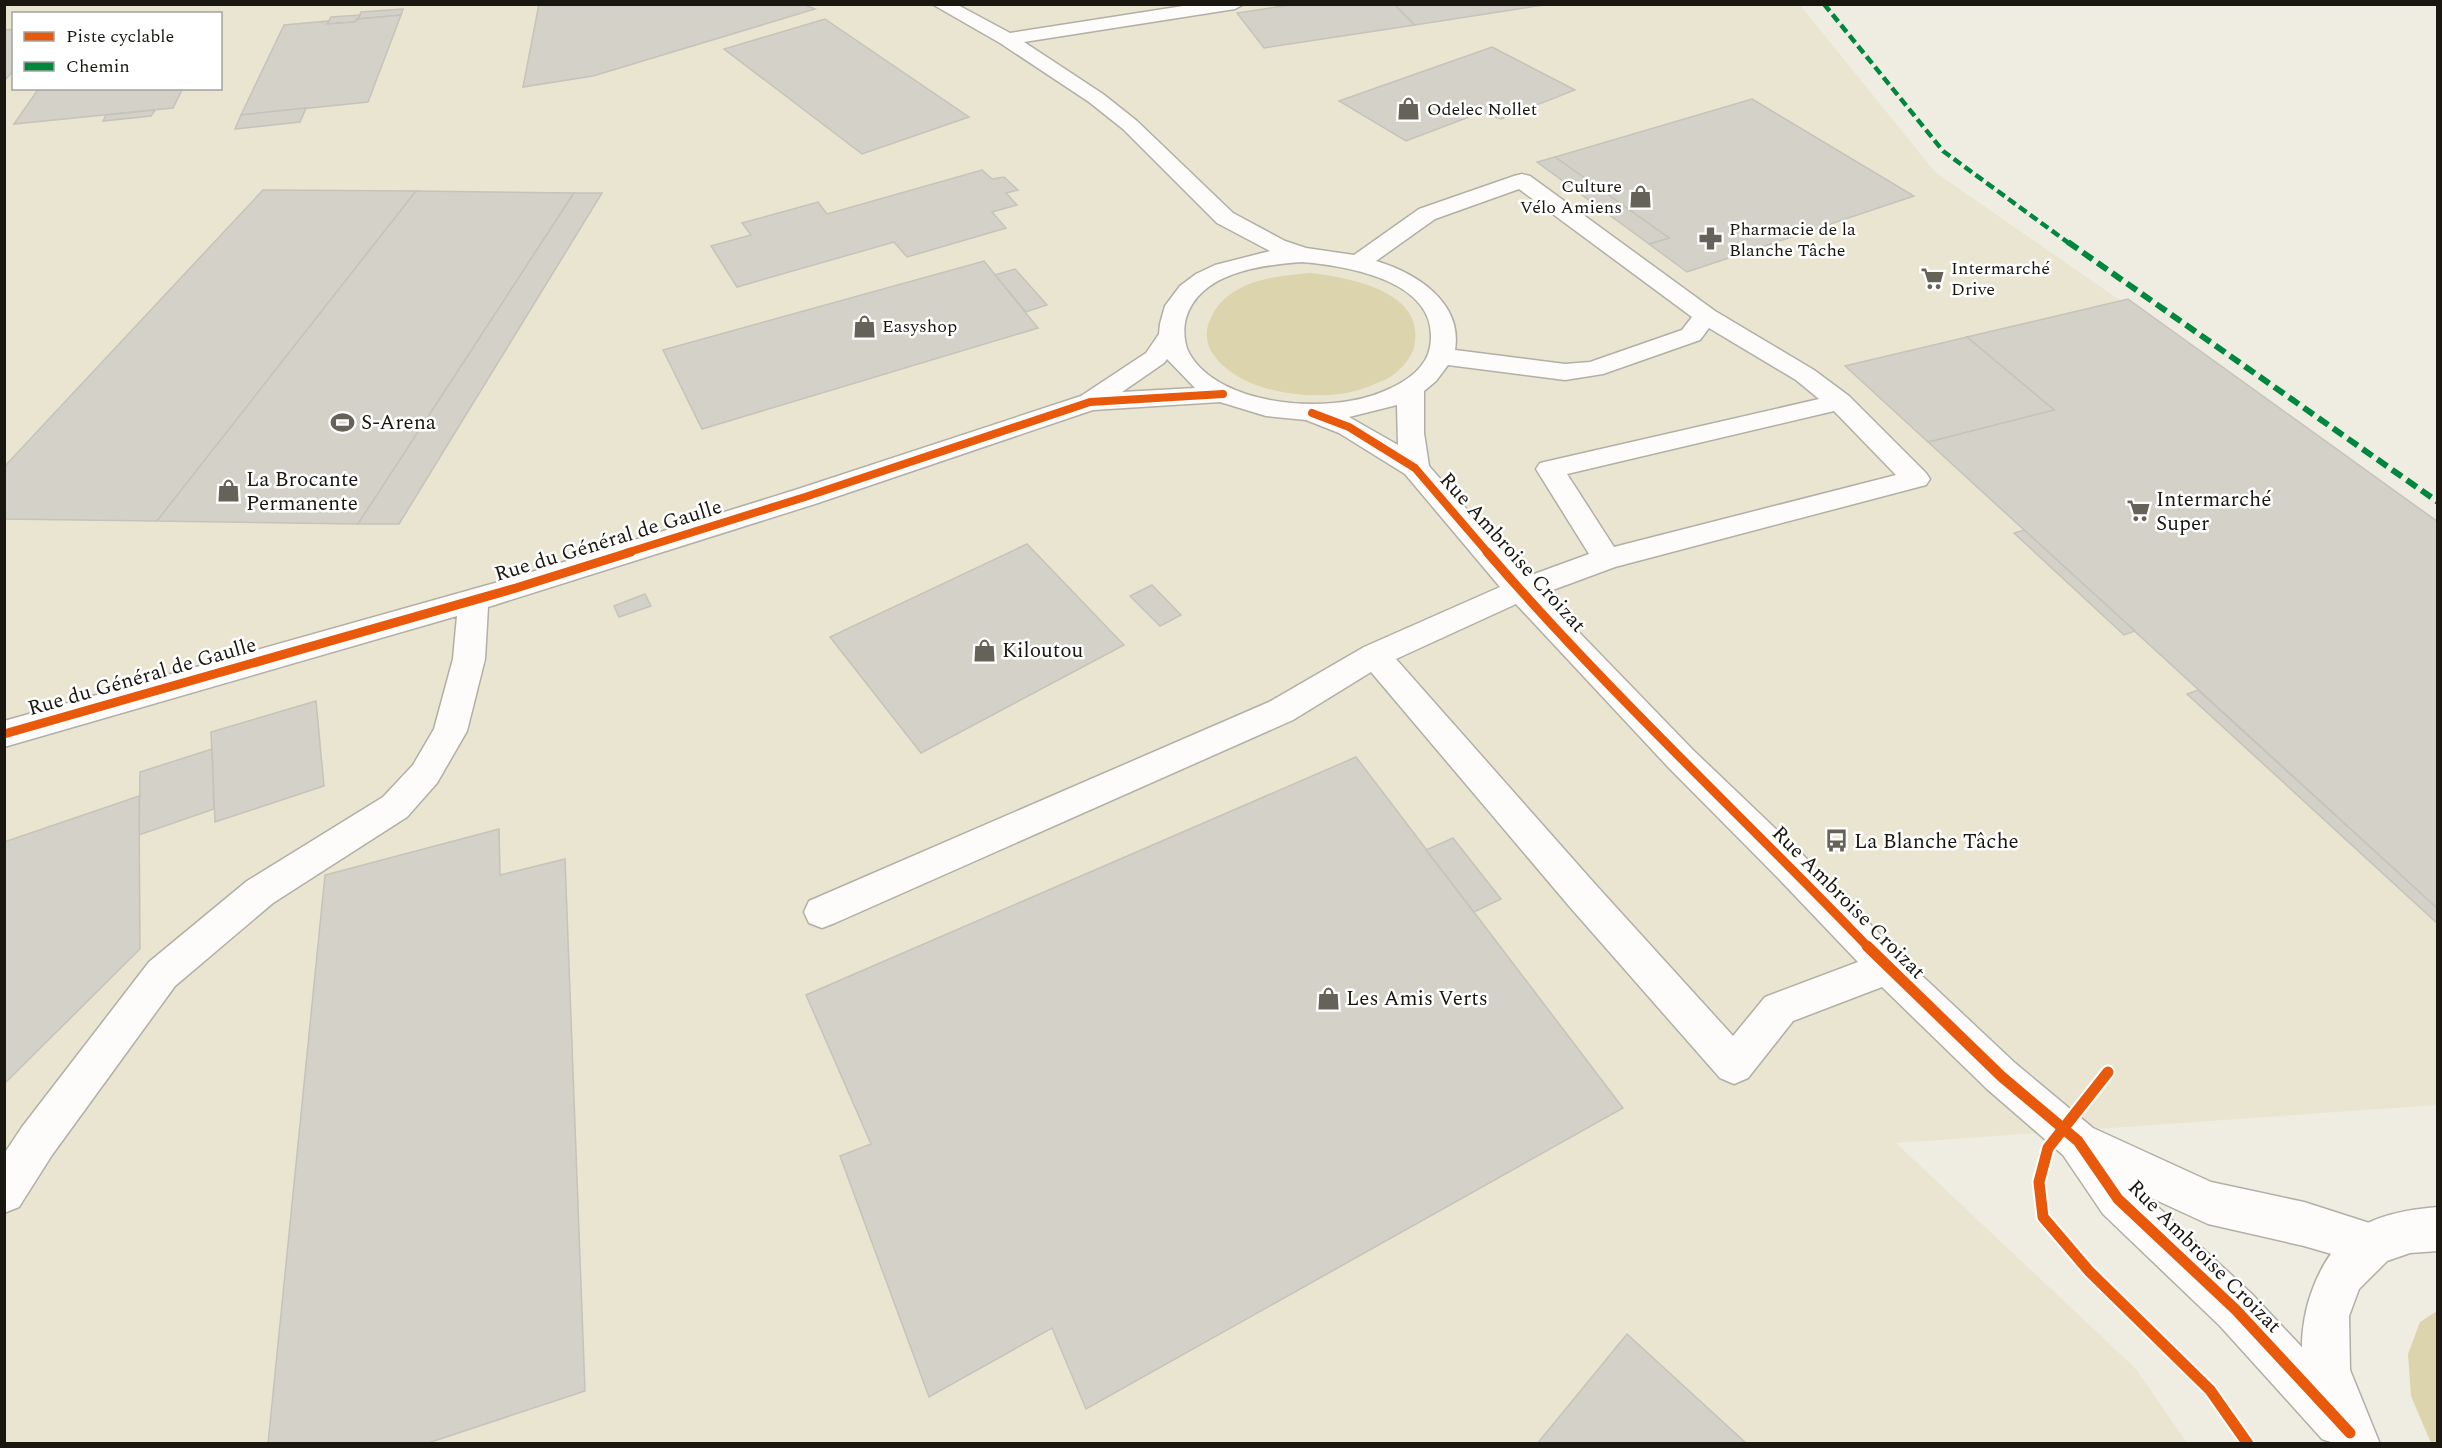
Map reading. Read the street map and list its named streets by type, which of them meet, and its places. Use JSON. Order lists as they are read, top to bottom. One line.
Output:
{"streets":{"street":["Rue du Général de Gaulle","Rue Ambroise Croizat"]},"places":{"shop":["Odelec Nollet","Culture Vélo Amiens","Easyshop","La Brocante Permanente","Kiloutou","Les Amis Verts"],"pharmacy":["Pharmacie de la Blanche Tâche"],"supermarket":["Intermarché Drive","Intermarché Super"],"sports":["S-Arena"],"bus stop":["La Blanche Tâche"]},"legend":["Piste cyclable","Chemin"]}
